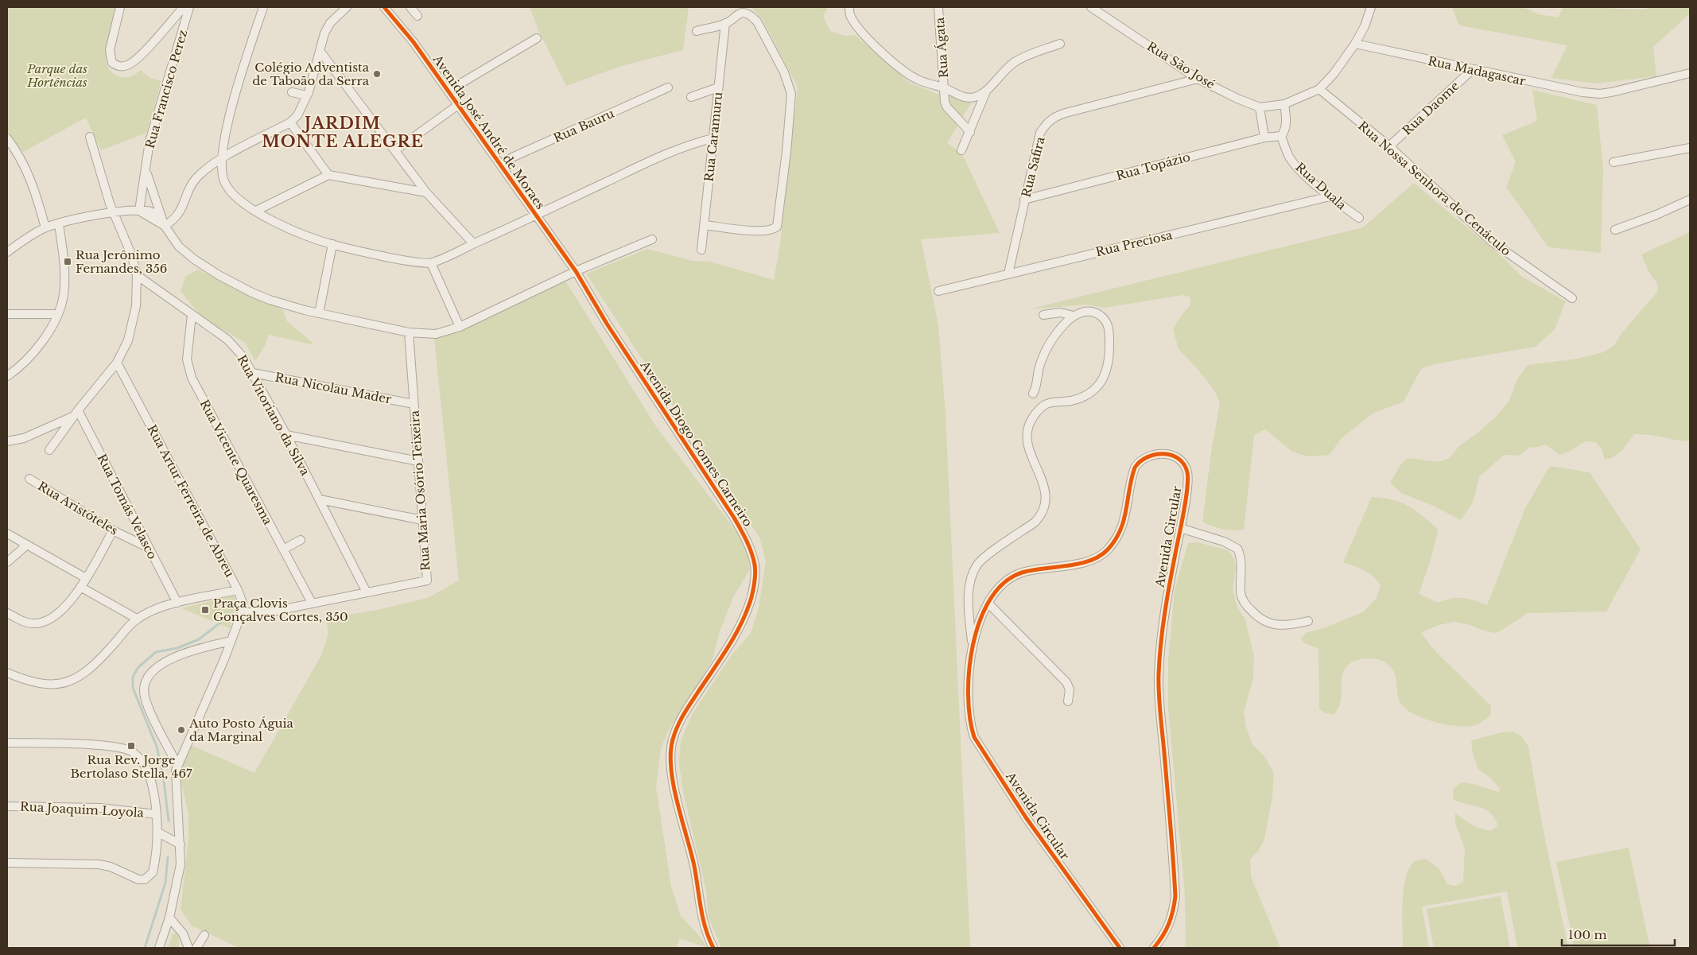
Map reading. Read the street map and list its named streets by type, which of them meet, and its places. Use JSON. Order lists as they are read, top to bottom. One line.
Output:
{"streets":{"street":["Rua Ágata","Rua São José","Rua Madagascar","Rua Francisco Perez","Rua Daome","Rua Bauru","Avenida José André de Moraes","Rua Caramuru","Rua Topázio","Rua Safira","Rua Duala","Rua Nossa Senhora do Cenáculo","Rua Preciosa","Rua Nicolau Mader","Rua Vitoriano da Silva","Avenida Diogo Gomes Carneiro","Rua Vicente Quaresma","Rua Maria Osório Teixeira","Rua Artur Ferreira de Abreu","Rua Tomás Velasco","Rua Aristóteles","Avenida Circular","Rua Joaquim Loyola"]},"crossings":[["Rua São José","Rua Madagascar"],["Rua São José","Rua Safira"],["Rua São José","Rua Nossa Senhora do Cenáculo"],["Rua Madagascar","Rua Daome"],["Rua Daome","Rua Nossa Senhora do Cenáculo"],["Rua Bauru","Avenida José André de Moraes"],["Avenida José André de Moraes","Avenida Diogo Gomes Carneiro"],["Rua Topázio","Rua Safira"],["Rua Topázio","Rua Duala"],["Rua Safira","Rua Preciosa"],["Rua Duala","Rua Preciosa"],["Rua Nicolau Mader","Rua Vitoriano da Silva"],["Rua Nicolau Mader","Rua Maria Osório Teixeira"],["Rua Vitoriano da Silva","Rua Vicente Quaresma"],["Rua Vitoriano da Silva","Rua Maria Osório Teixeira"],["Rua Vicente Quaresma","Rua Maria Osório Teixeira"],["Rua Maria Osório Teixeira","Rua Artur Ferreira de Abreu"],["Rua Tomás Velasco","Rua Aristóteles"]],"districts":["JARDIM MONTE ALEGRE"],"parks":["Parque das Hortências"],"places":{"other":["Colégio Adventista de Taboão da Serra","Auto Posto Águia da Marginal"],"transit":["Rua Jerônimo Fernandes, 356","Praça Clovis Gonçalves Cortes, 350","Rua Rev. Jorge Bertolaso Stella, 467"]},"scale_bar":"100 m"}
